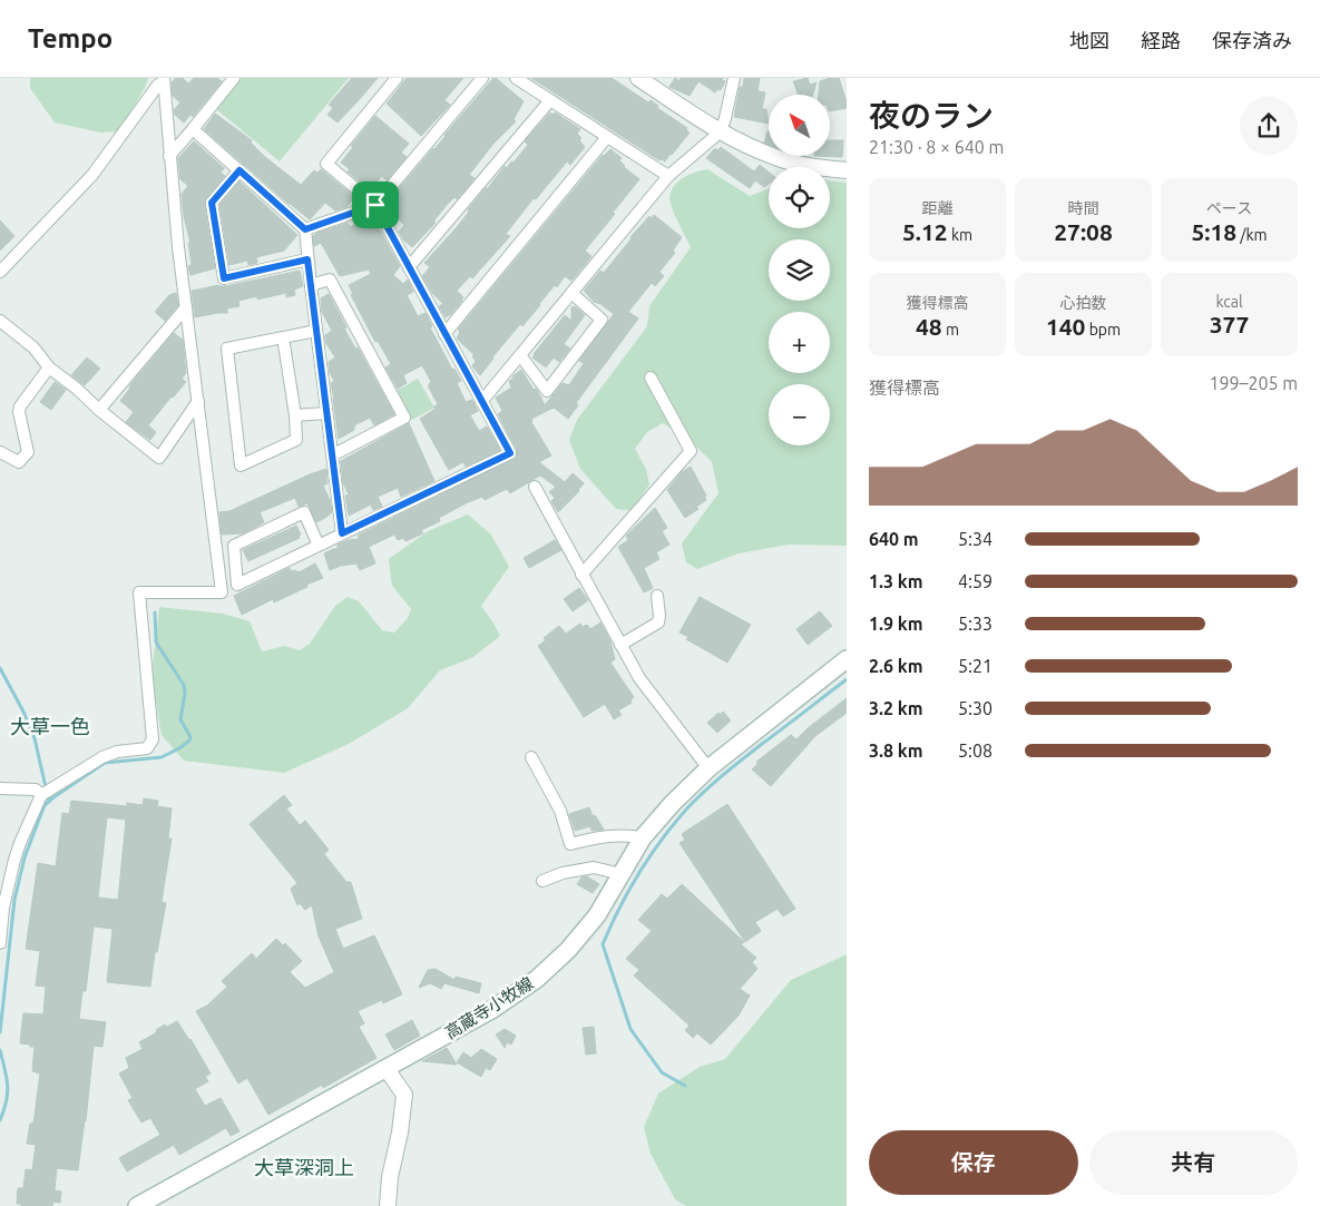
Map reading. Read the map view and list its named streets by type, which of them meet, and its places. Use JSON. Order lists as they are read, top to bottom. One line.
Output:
{"streets":{"main road":["高蔵寺小牧線"]},"districts":["大草一色","大草深洞上"],"north":"top left","page":{"header":"Tempo","nav":["地図","経路","保存済み"],"heading":["夜のラン","21:30 · 8 × 640 m"],"map_buttons":["+","−"],"stats":[["距離","5.12 km"],["時間","27:08"],["ペース","5:18 /km"],["獲得標高","48 m"],["心拍数","140 bpm"],["kcal","377"]],"chart":["獲得標高","199–205 m"],"list":[{"name":"640 m","note":"5:34"},{"name":"1.3 km","note":"4:59"},{"name":"1.9 km","note":"5:33"},{"name":"2.6 km","note":"5:21"},{"name":"3.2 km","note":"5:30"},{"name":"3.8 km","note":"5:08"}],"buttons":["保存","共有"]}}
